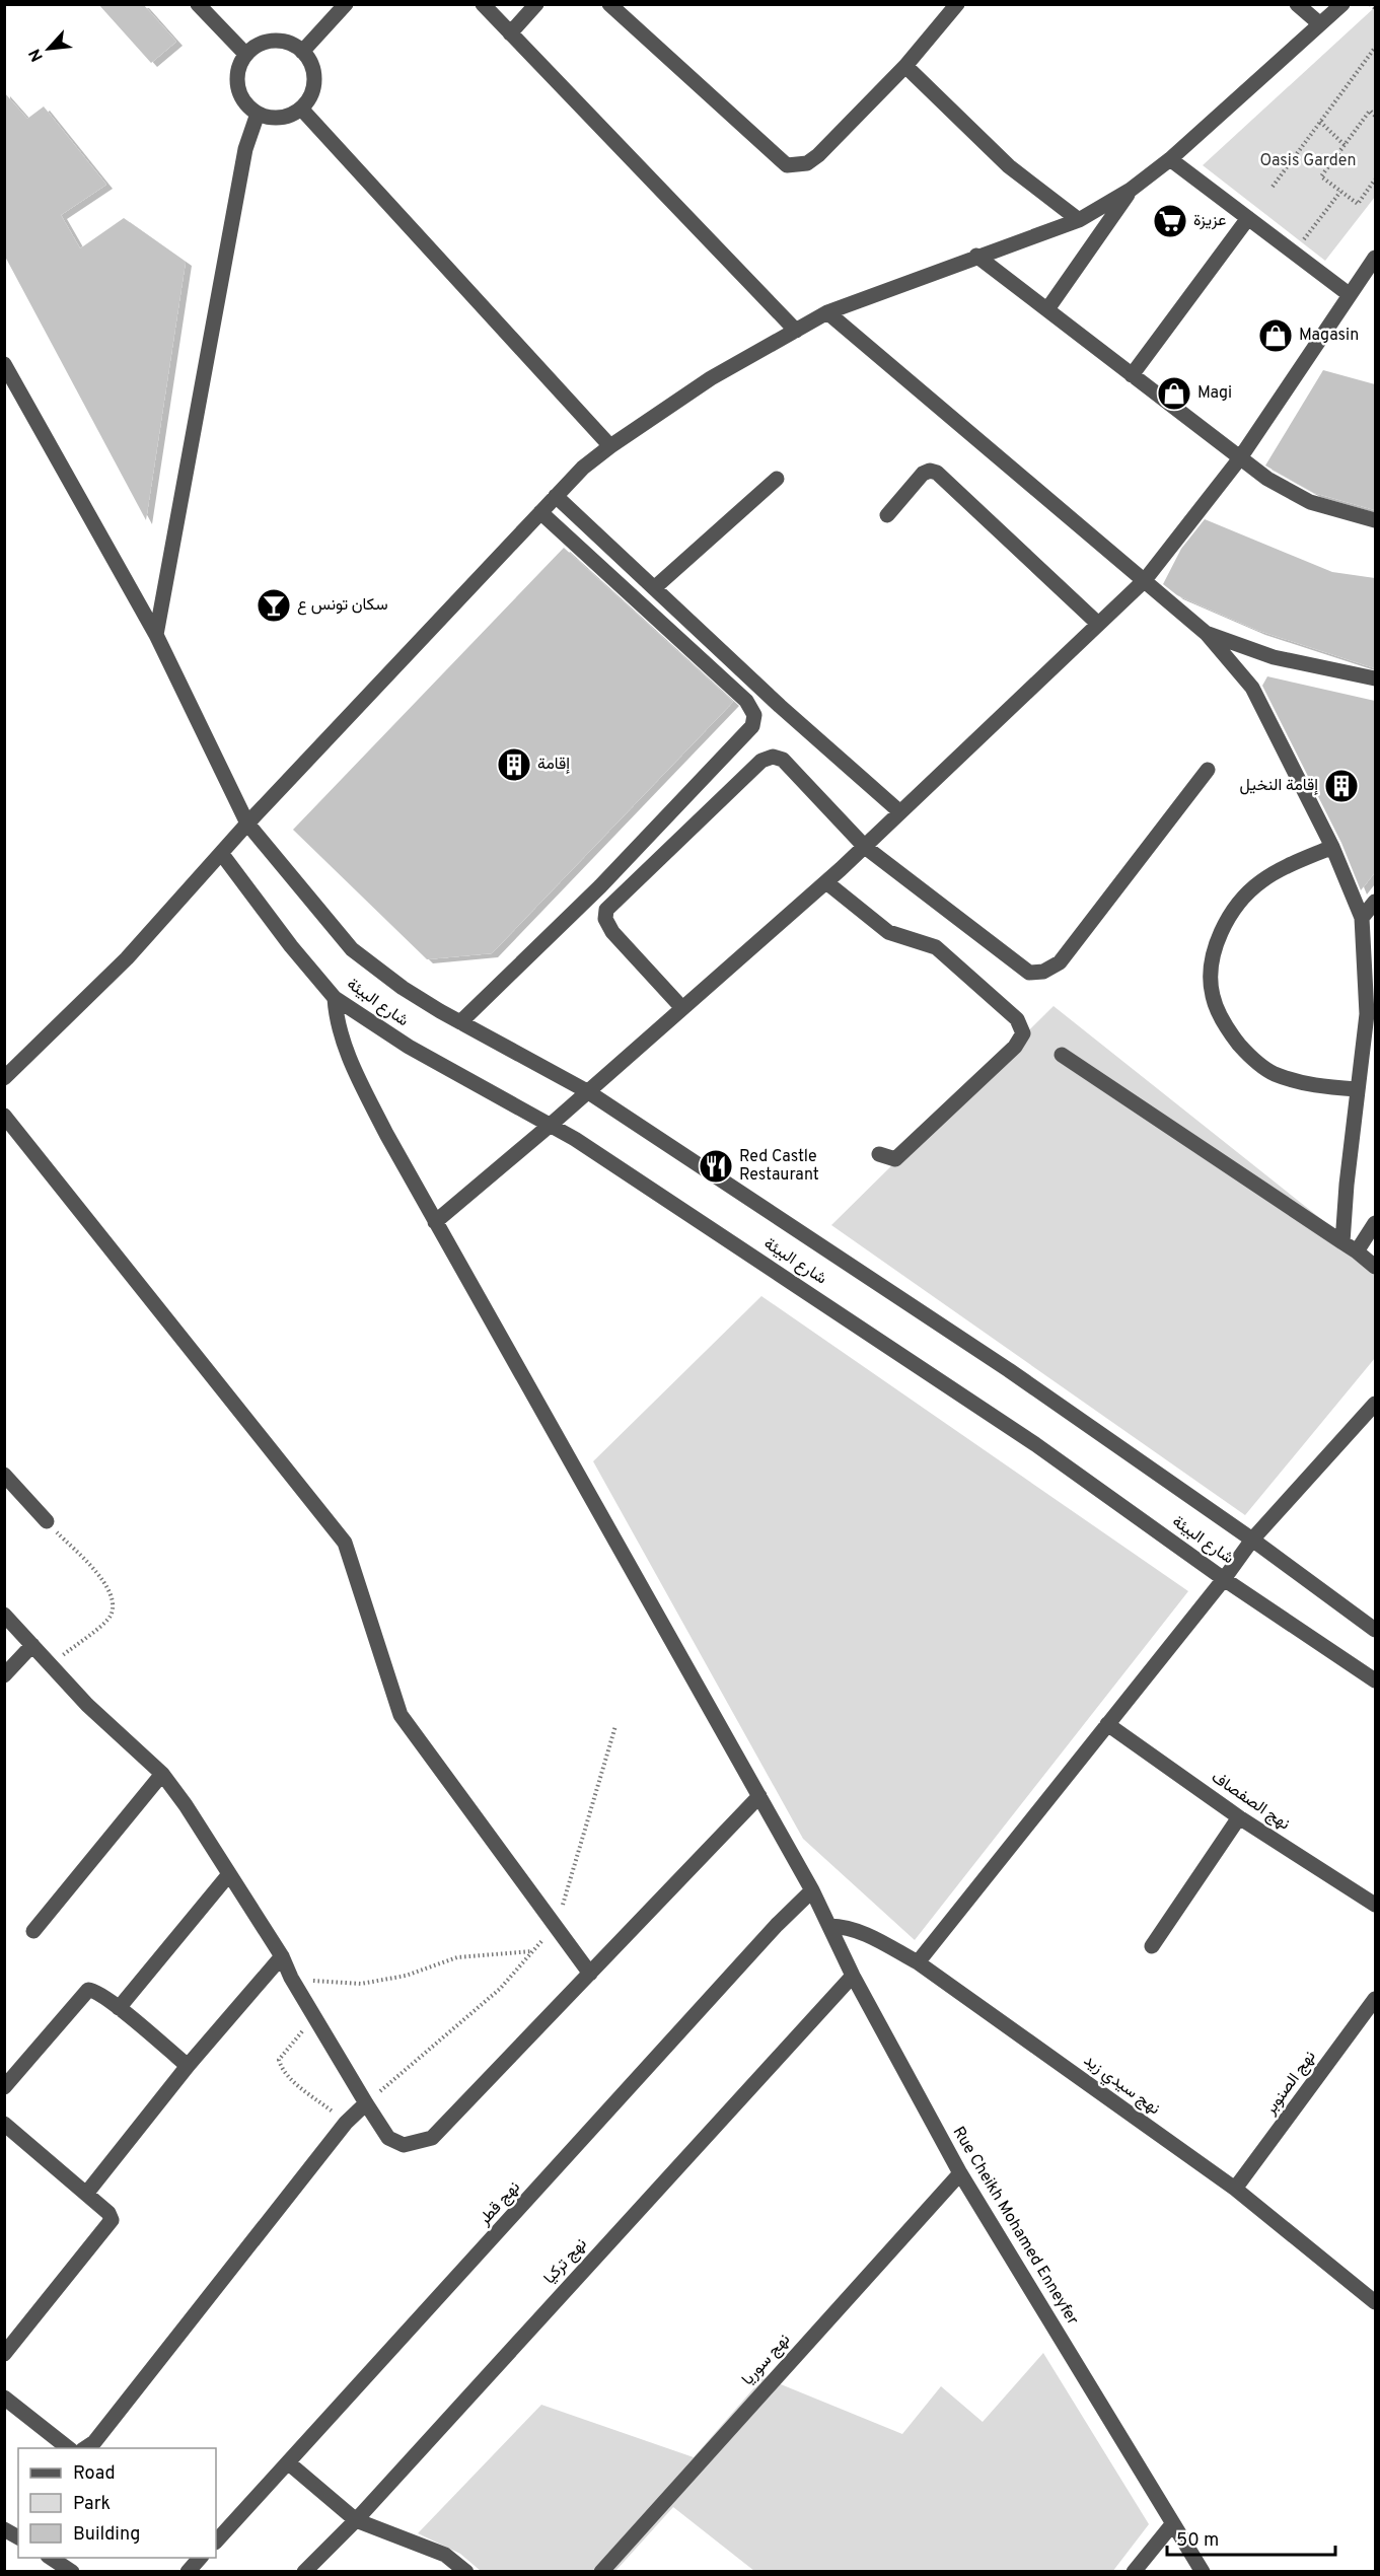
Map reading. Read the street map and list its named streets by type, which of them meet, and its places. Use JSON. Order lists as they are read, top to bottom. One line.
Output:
{"streets":{"street":["شارع البيئة","نهج الصفصاف","نهج الصنوبر","نهج سيدي زيد","نهج قطر","Rue Cheikh Mohamed Enneyfer","نهج تركيا","نهج سوريا"]},"crossings":[["شارع البيئة","Rue Cheikh Mohamed Enneyfer"],["نهج الصنوبر","نهج سيدي زيد"],["نهج سيدي زيد","Rue Cheikh Mohamed Enneyfer"],["نهج قطر","Rue Cheikh Mohamed Enneyfer"],["Rue Cheikh Mohamed Enneyfer","نهج تركيا"],["Rue Cheikh Mohamed Enneyfer","نهج سوريا"]],"parks":["Oasis Garden"],"places":{"supermarket":["عزيزة"],"shop":["Magasin","Magi"],"bar":["سكان تونس ع"],"building":["إقامة","إقامة النخيل"],"restaurant":["Red Castle Restaurant"]},"legend":["Road","Park","Building"],"scale_bar":"50 m","north":"bottom left"}
